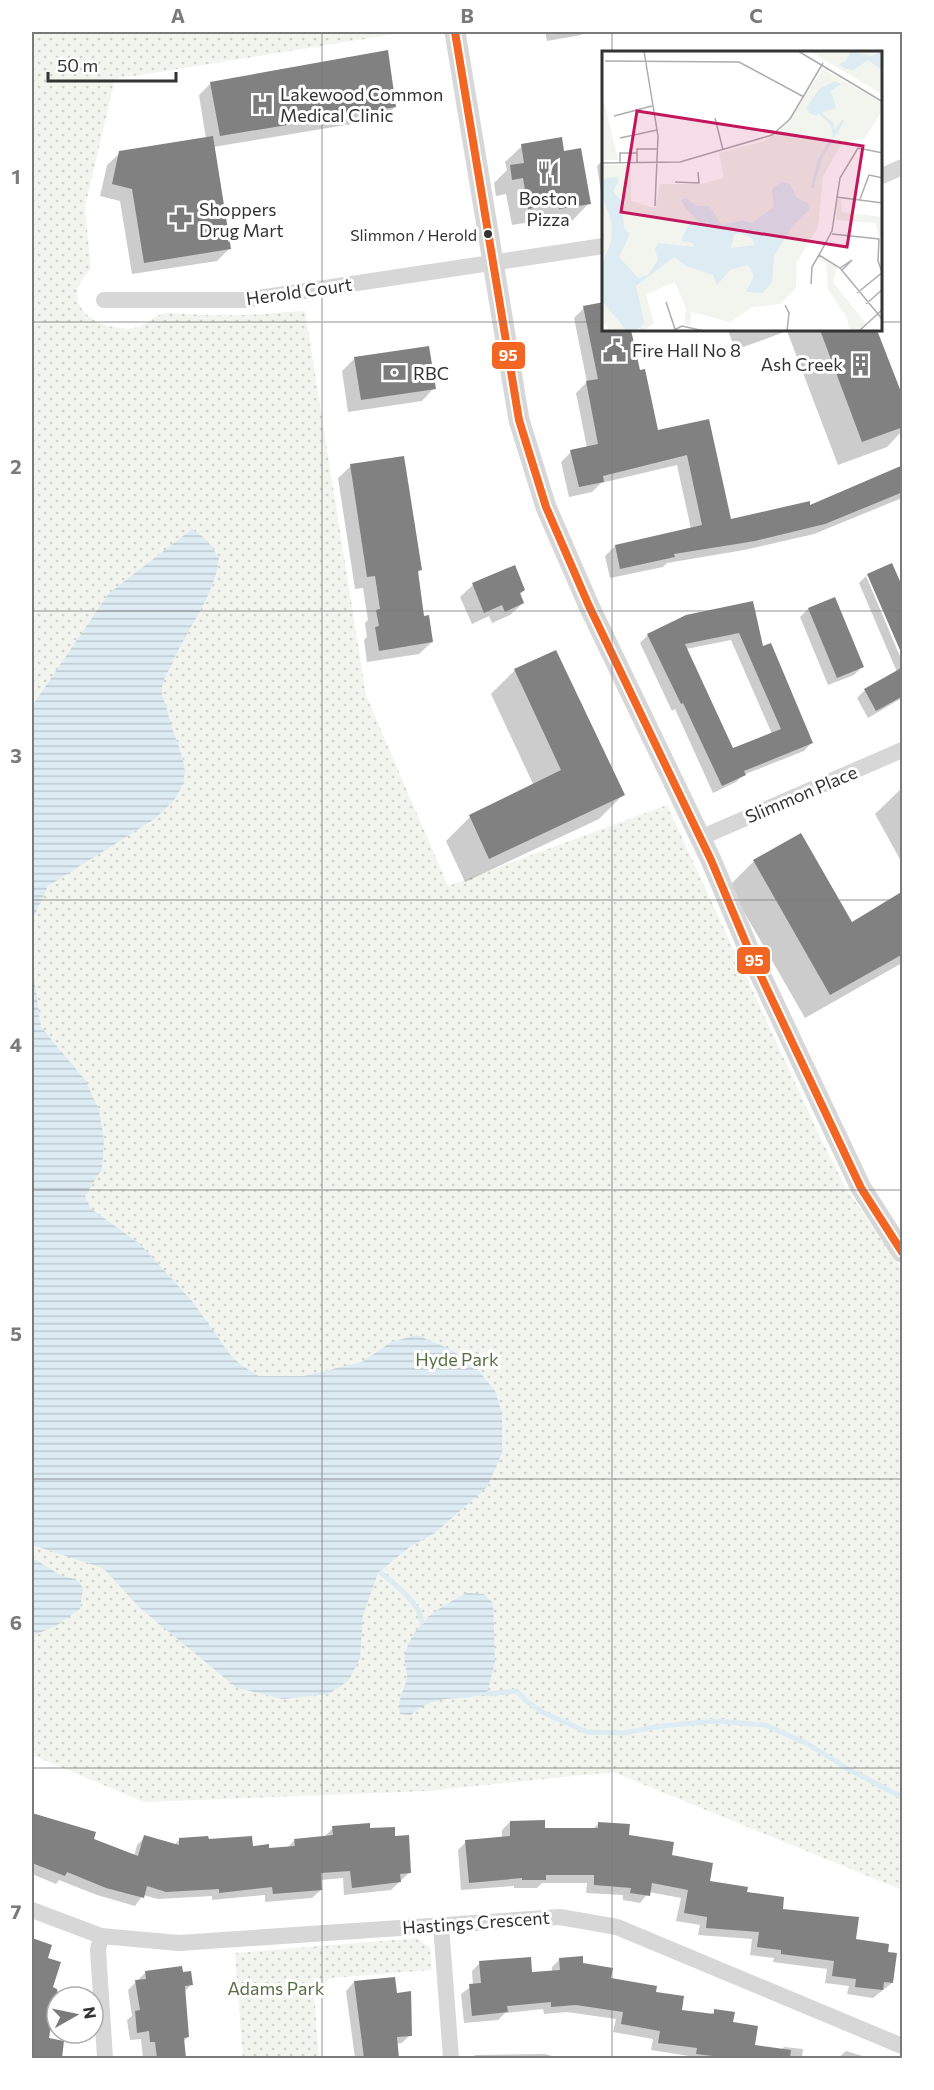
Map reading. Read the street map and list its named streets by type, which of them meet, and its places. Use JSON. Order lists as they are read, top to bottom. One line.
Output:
{"streets":{"street":["Herold Court","Slimmon Place","Hastings Crescent"]},"parks":["Hyde Park","Adams Park"],"places":{"hospital":["Lakewood Common Medical Clinic"],"restaurant":["Boston Pizza"],"pharmacy":["Shoppers Drug Mart"],"other":["Slimmon / Herold"],"public building":["Fire Hall No 8"],"building":["Ash Creek"],"bank":["RBC"]},"lines":["transit line 95"],"scale_bar":"50 m","north":"right","grid":{"columns":["A","B","C"],"rows":["1","2","3","4","5","6","7"]}}
